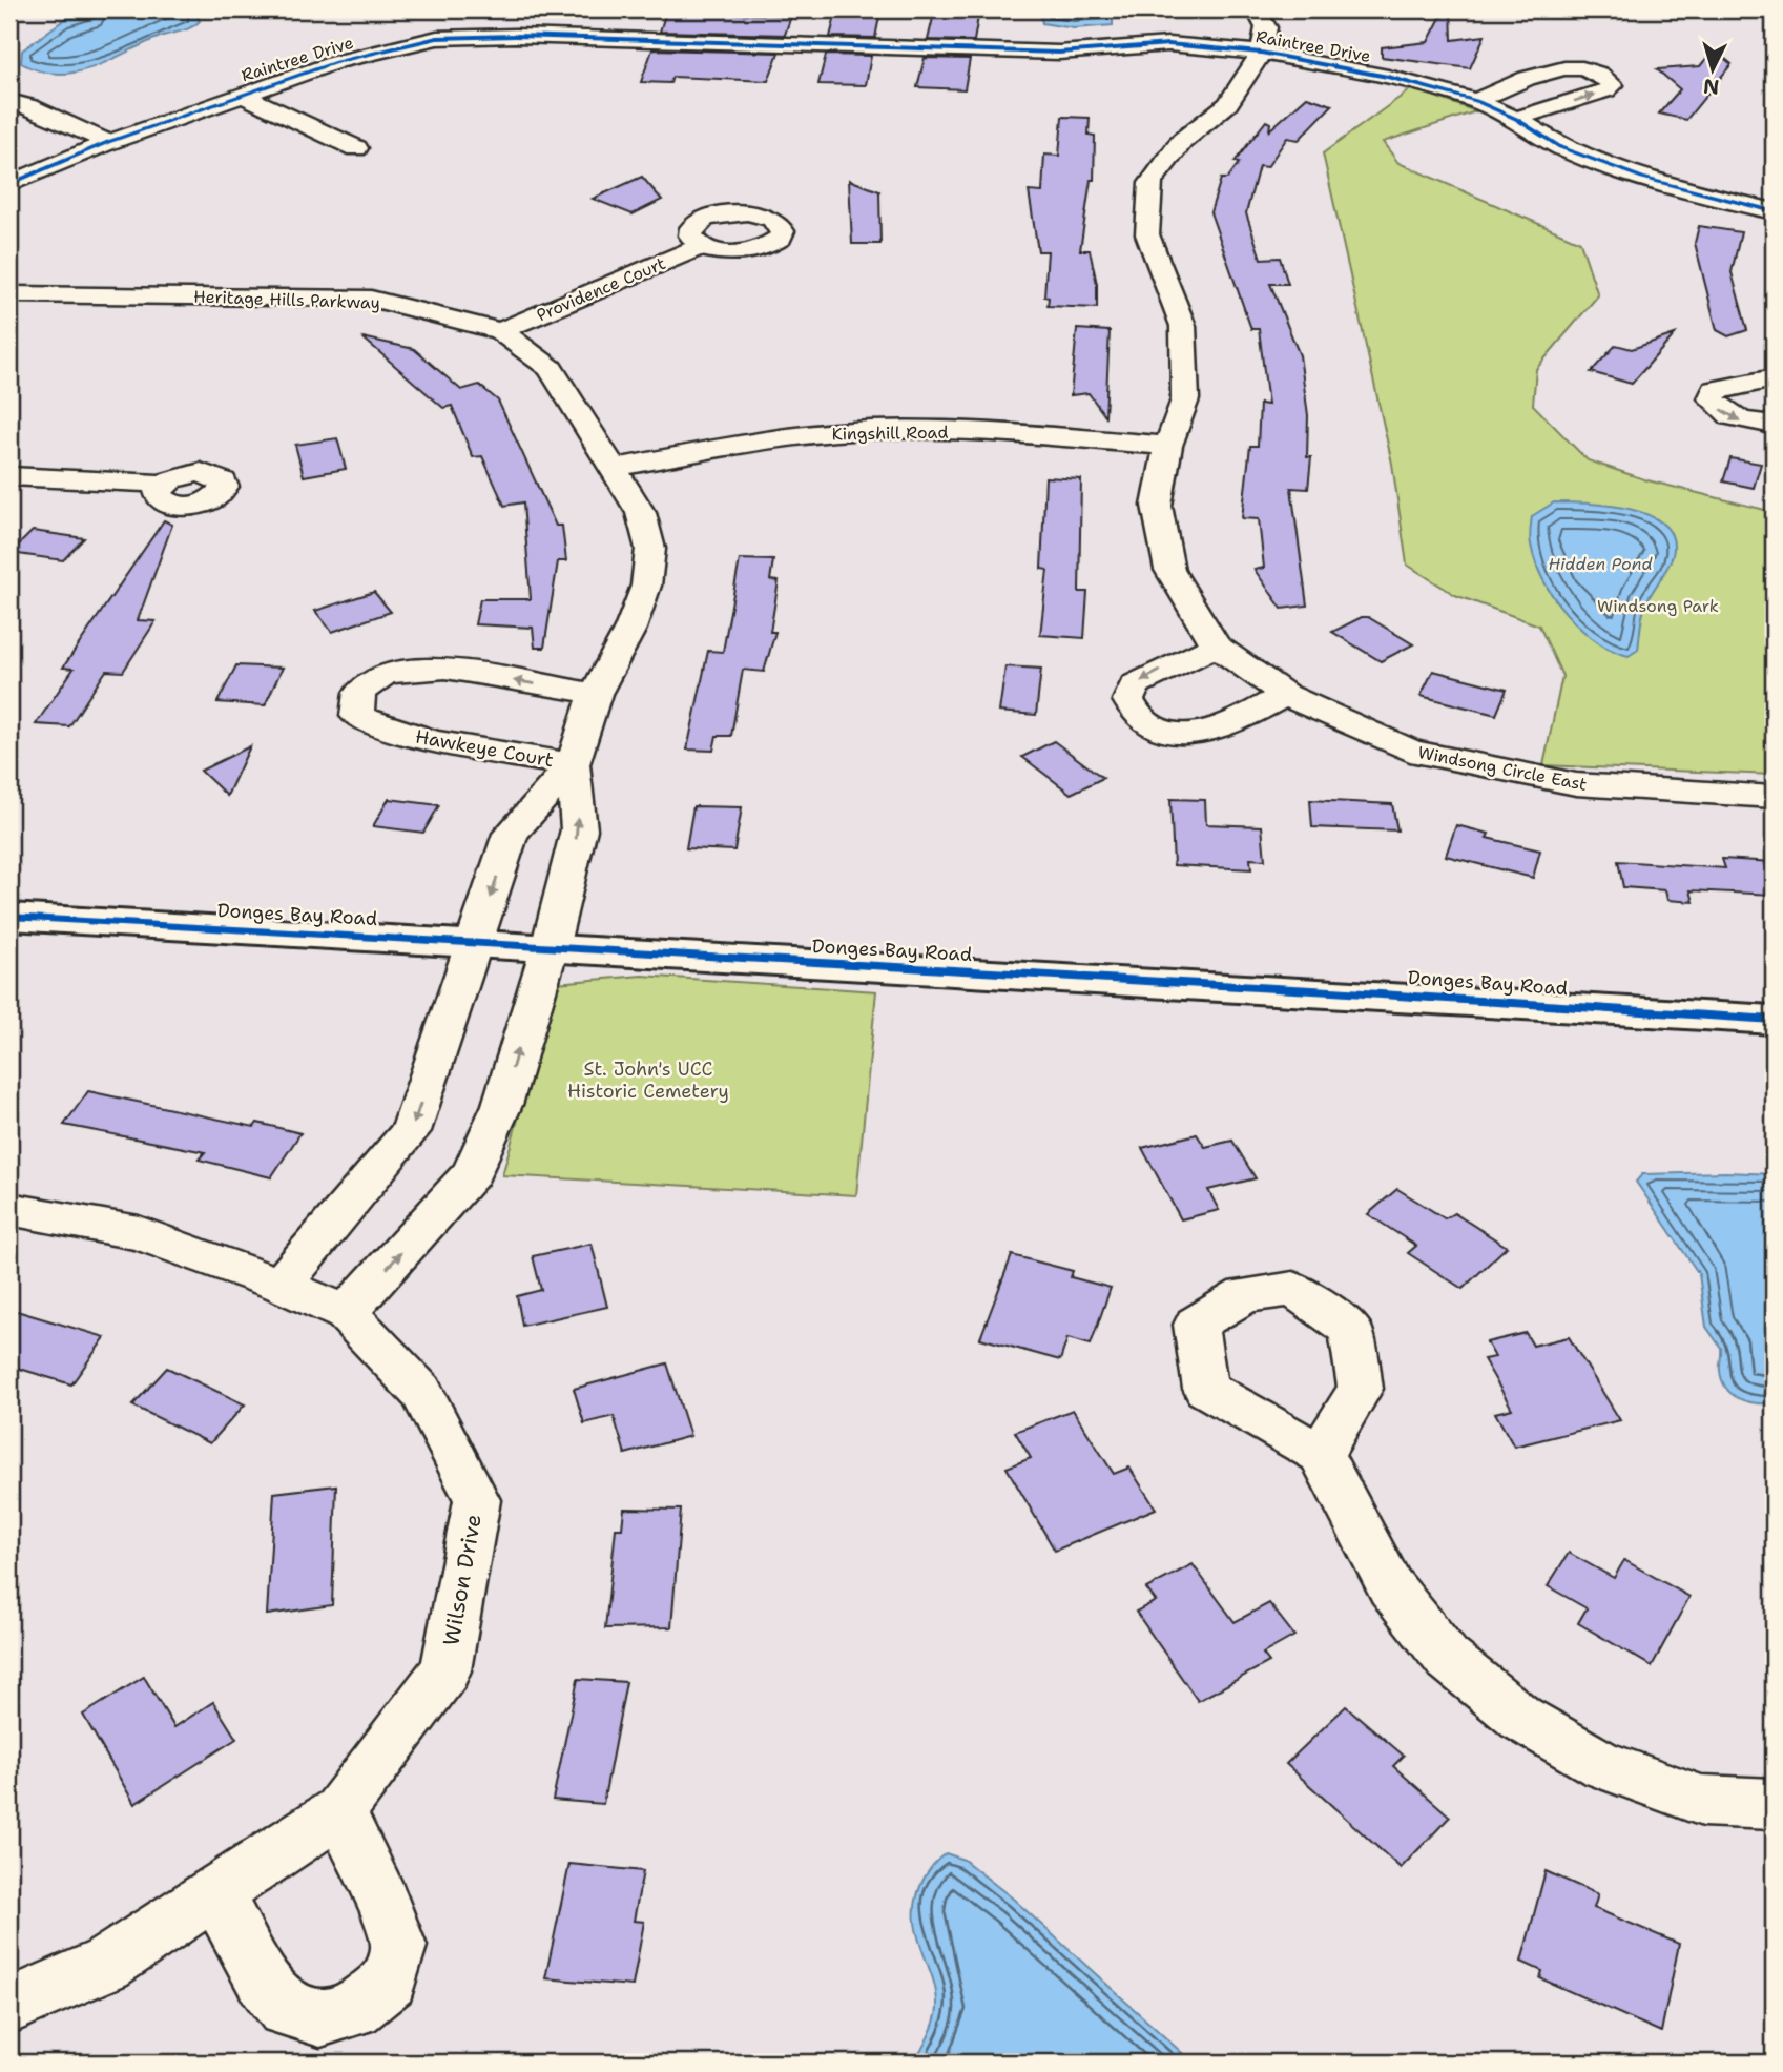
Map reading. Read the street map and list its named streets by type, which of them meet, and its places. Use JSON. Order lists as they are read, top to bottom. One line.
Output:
{"streets":{"street":["Raintree Drive","Providence Court","Heritage Hills Parkway","Kingshill Road","Hawkeye Court","Windsong Circle East","Donges Bay Road","Wilson Drive"]},"crossings":[["Raintree Drive","Windsong Circle East"],["Providence Court","Heritage Hills Parkway"],["Heritage Hills Parkway","Kingshill Road"],["Heritage Hills Parkway","Hawkeye Court"],["Heritage Hills Parkway","Donges Bay Road"],["Heritage Hills Parkway","Wilson Drive"],["Kingshill Road","Windsong Circle East"]],"water":["Hidden Pond"],"parks":["Windsong Park","St. John's UCC Historic Cemetery"],"north":"bottom"}
